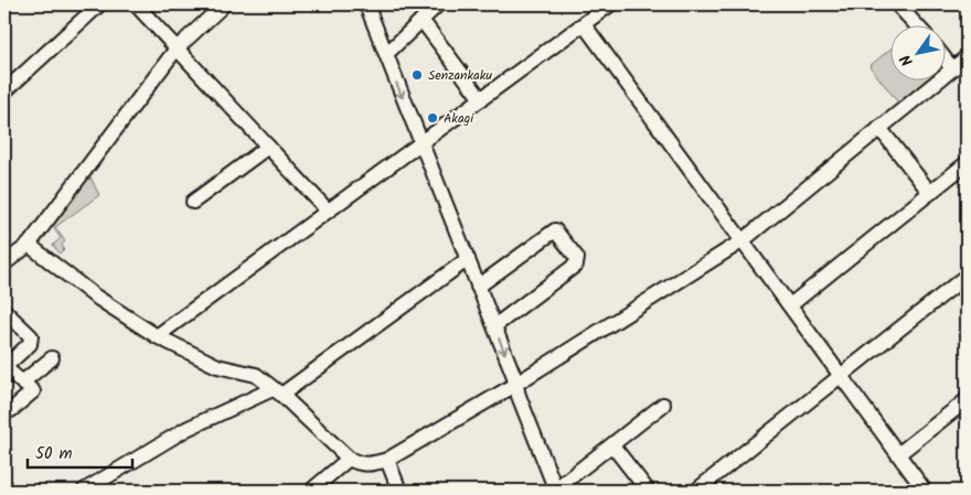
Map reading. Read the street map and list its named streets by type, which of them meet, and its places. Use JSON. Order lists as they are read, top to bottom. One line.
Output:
{"places":["Senzankaku","Akagi"],"scale_bar":"50 m","north":"bottom left"}
